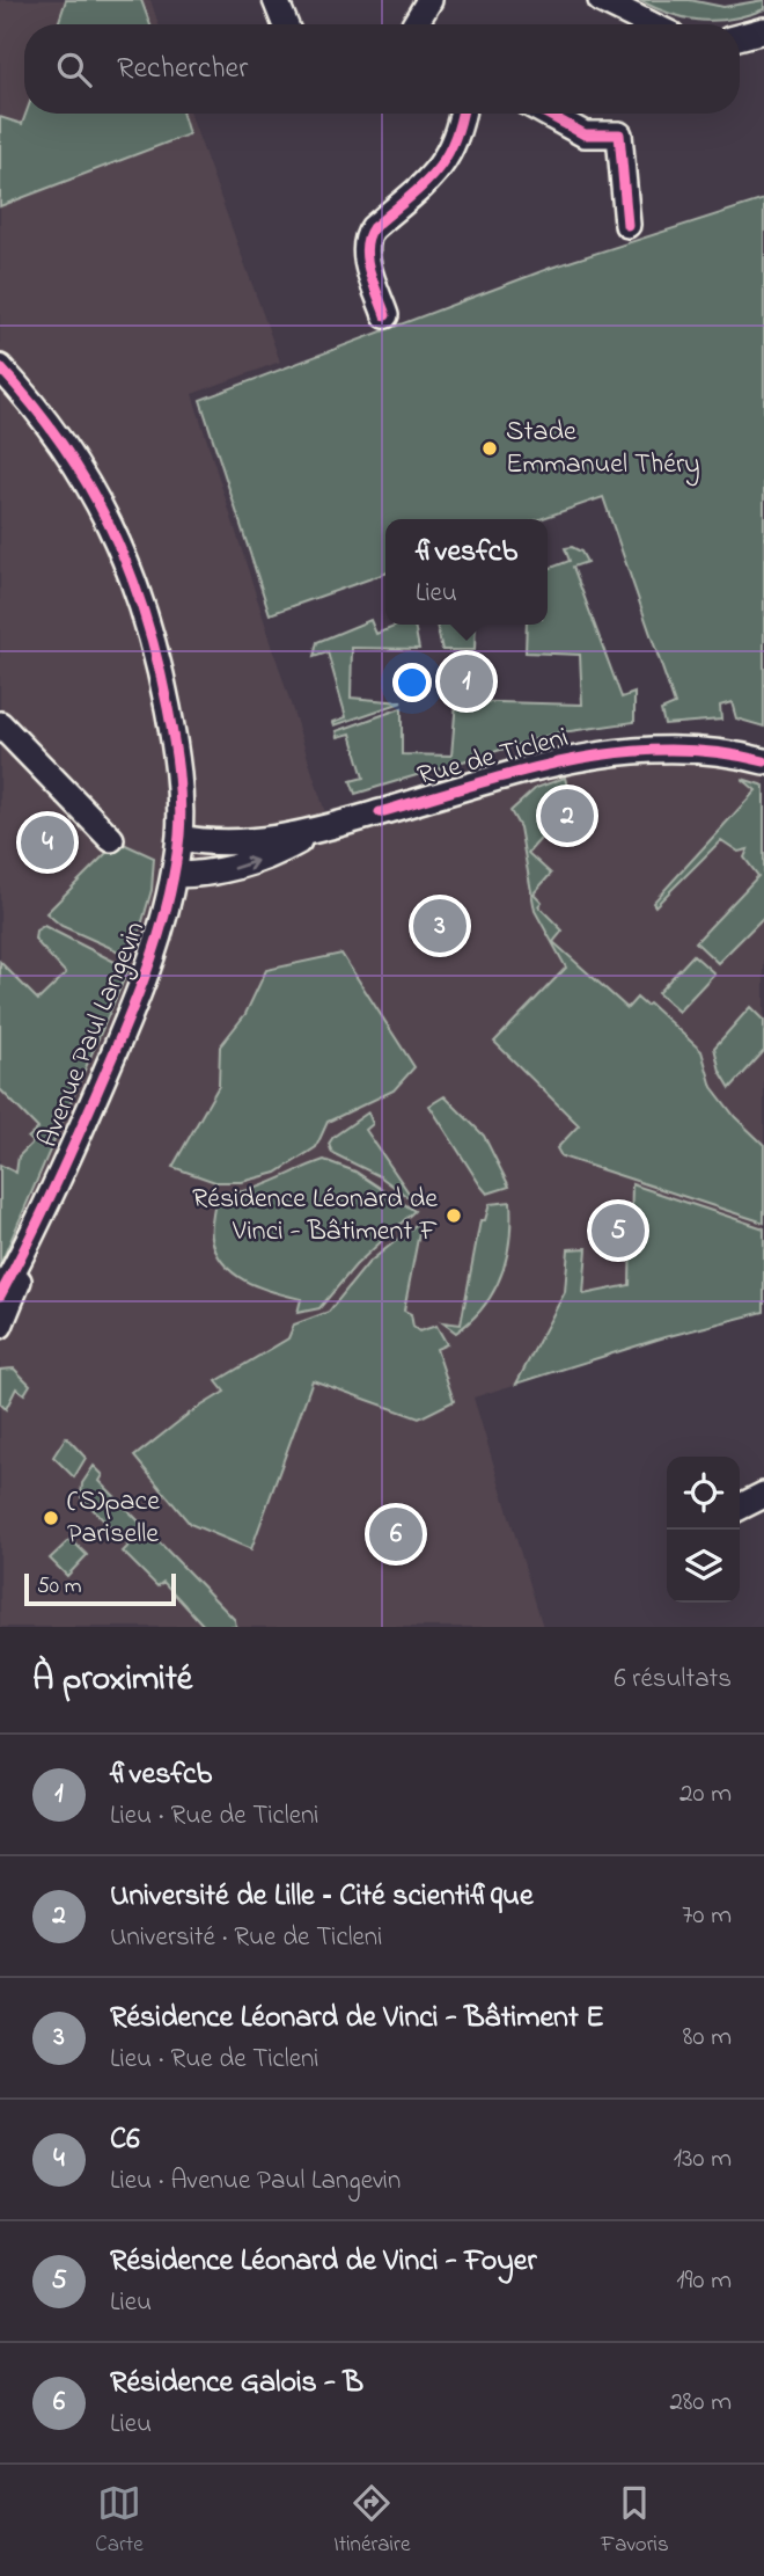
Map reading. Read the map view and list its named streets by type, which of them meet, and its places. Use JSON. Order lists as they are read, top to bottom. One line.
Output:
{"streets":{"street":["Rue de Ticleni","Avenue Paul Langevin"]},"crossings":[["Rue de Ticleni","Avenue Paul Langevin"]],"places":["Stade Emmanuel Théry","Résidence Léonard de Vinci - Bâtiment F","(S)pace Pariselle"],"scale_bar":"50 m","page":{"search":"Rechercher","popup":["fivesfcb","Lieu"],"pins":["1","2","4","3","5","6"],"scale":"50 m","heading":["À proximité","6 résultats"],"list":[{"mark":"1","name":"fivesfcb","note":"Lieu · Rue de Ticleni","value":"20 m"},{"mark":"2","name":"Université de Lille ‐ Cité scientifique","note":"Université · Rue de Ticleni","value":"70 m"},{"mark":"3","name":"Résidence Léonard de Vinci - Bâtiment E","note":"Lieu · Rue de Ticleni","value":"80 m"},{"mark":"4","name":"C6","note":"Lieu · Avenue Paul Langevin","value":"130 m"},{"mark":"5","name":"Résidence Léonard de Vinci - Foyer","note":"Lieu","value":"190 m"},{"mark":"6","name":"Résidence Galois - B","note":"Lieu","value":"280 m"}],"nav":["Carte","Itinéraire","Favoris"]}}
